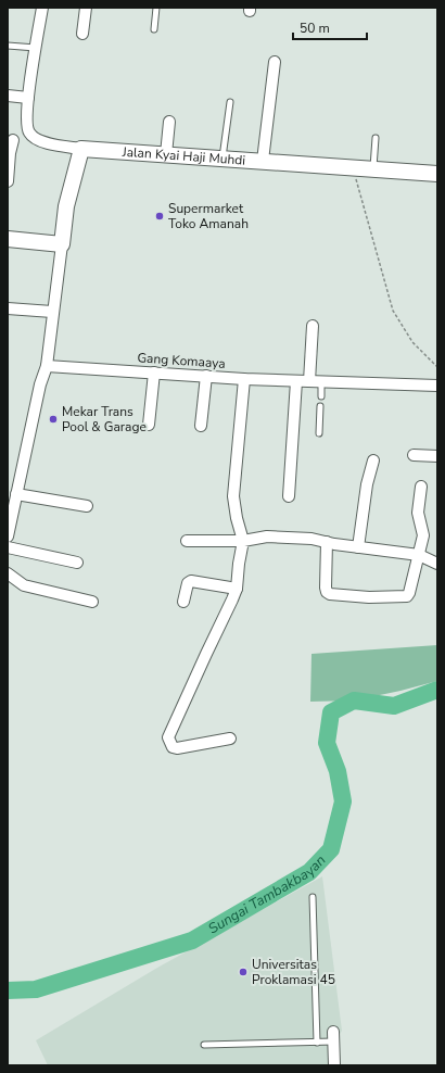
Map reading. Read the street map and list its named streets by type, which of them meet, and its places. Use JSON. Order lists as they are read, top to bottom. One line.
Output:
{"streets":{"street":["Jalan Kyai Haji Muhdi","Gang Komaaya"]},"water":["Sungai Tambakbayan"],"places":["Supermarket Toko Amanah","Mekar Trans Pool & Garage","Universitas Proklamasi 45"],"scale_bar":"50 m"}
